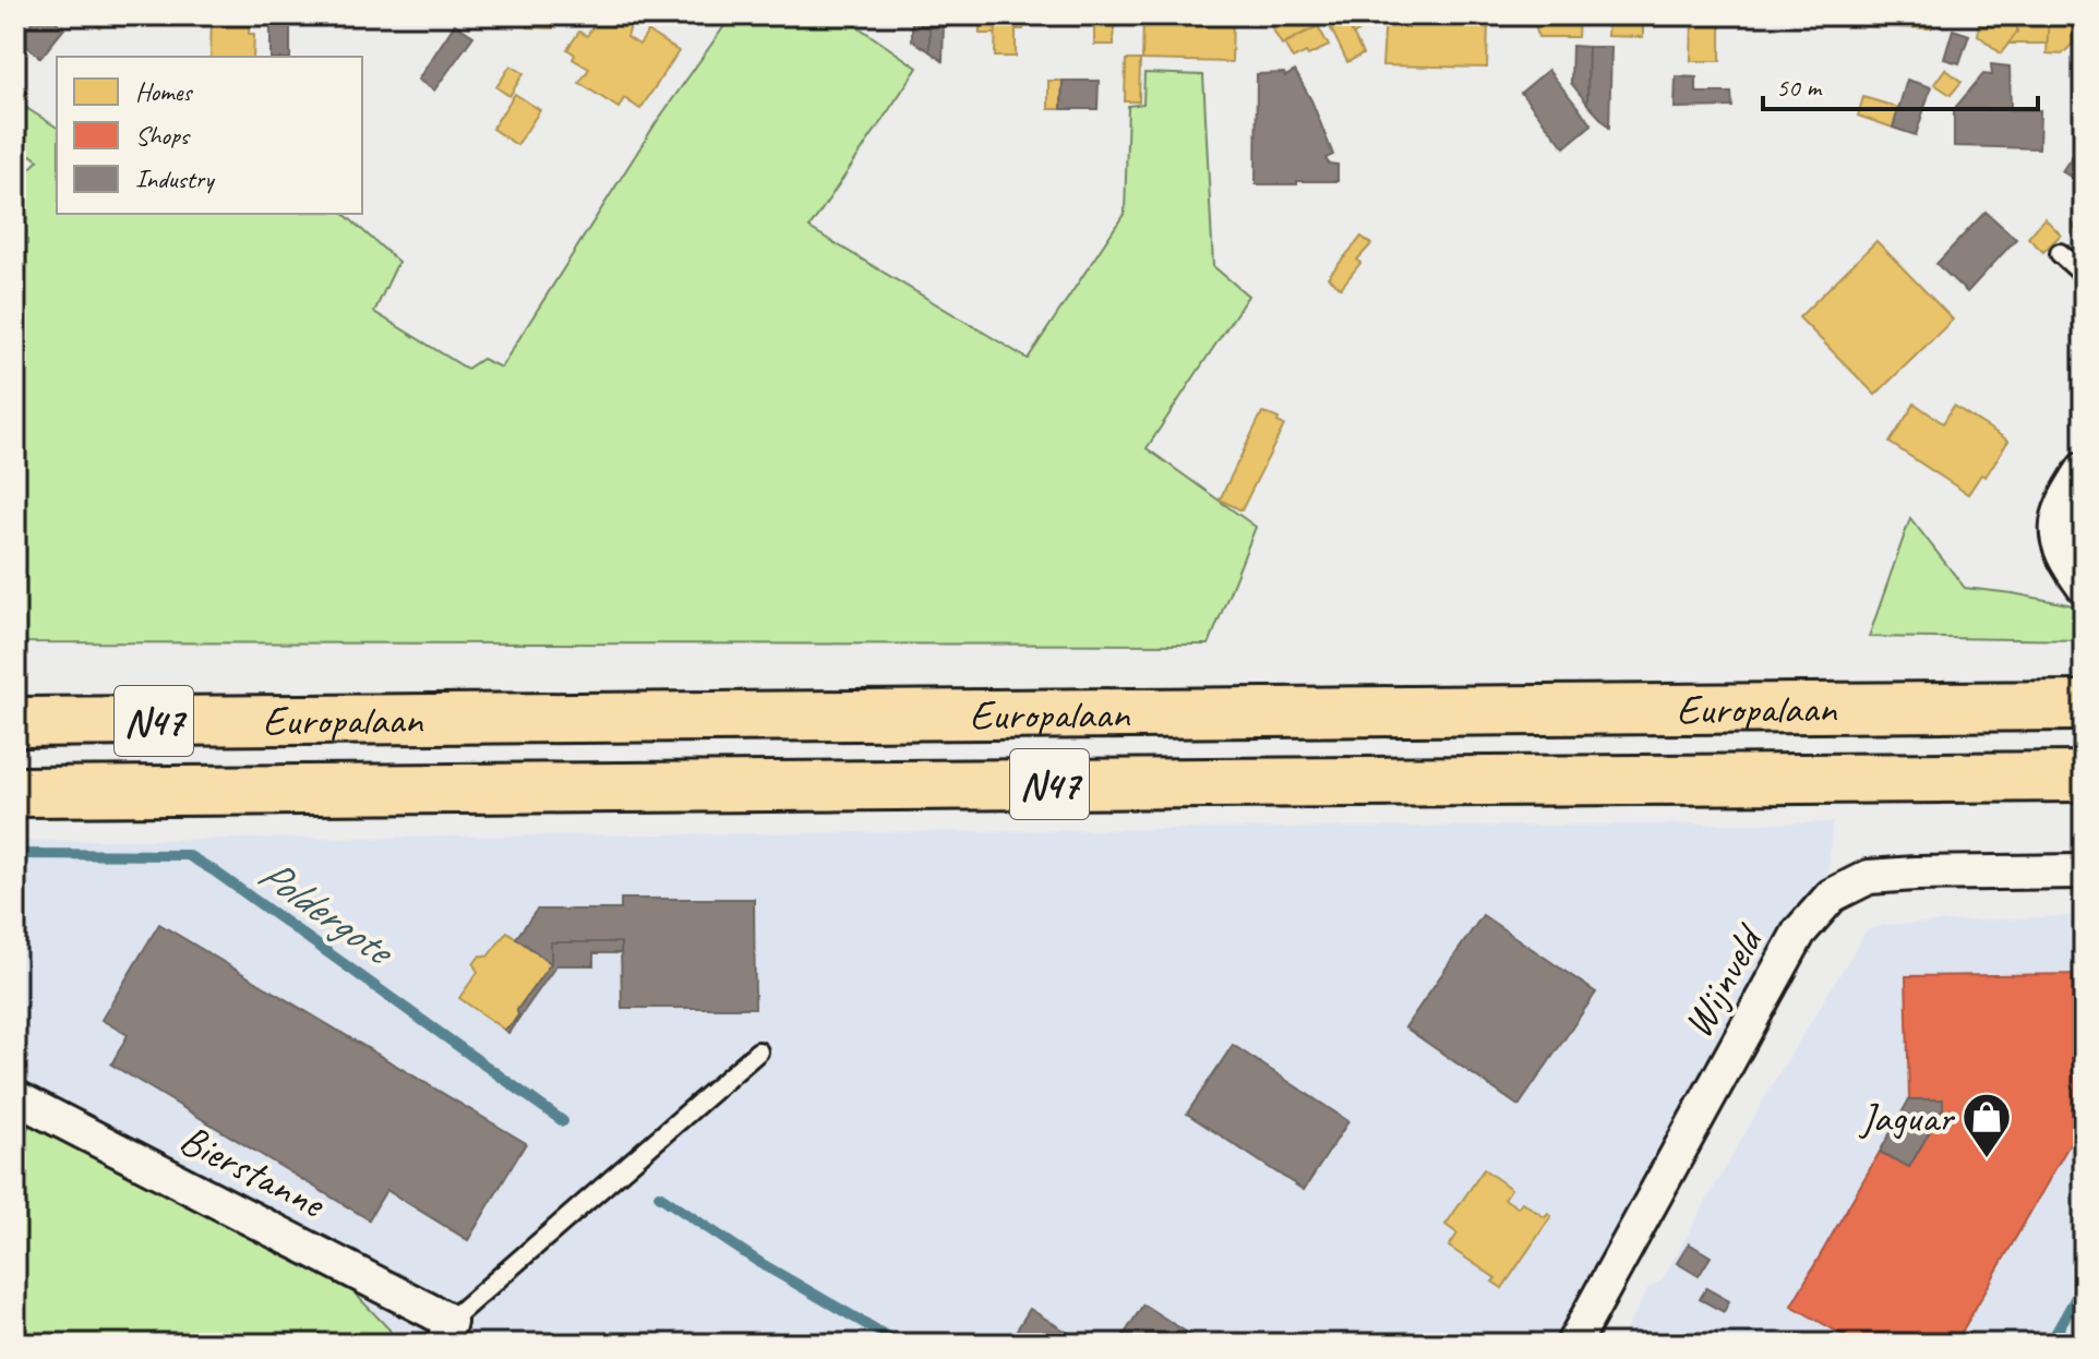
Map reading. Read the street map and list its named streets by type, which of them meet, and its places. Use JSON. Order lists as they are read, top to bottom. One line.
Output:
{"streets":{"highway":["Europalaan","N47"],"street":["Wijnveld","Bierstanne"]},"water":["Poldergote"],"places":{"shop":["Jaguar"]},"legend":["Homes","Shops","Industry"],"scale_bar":"50 m"}
